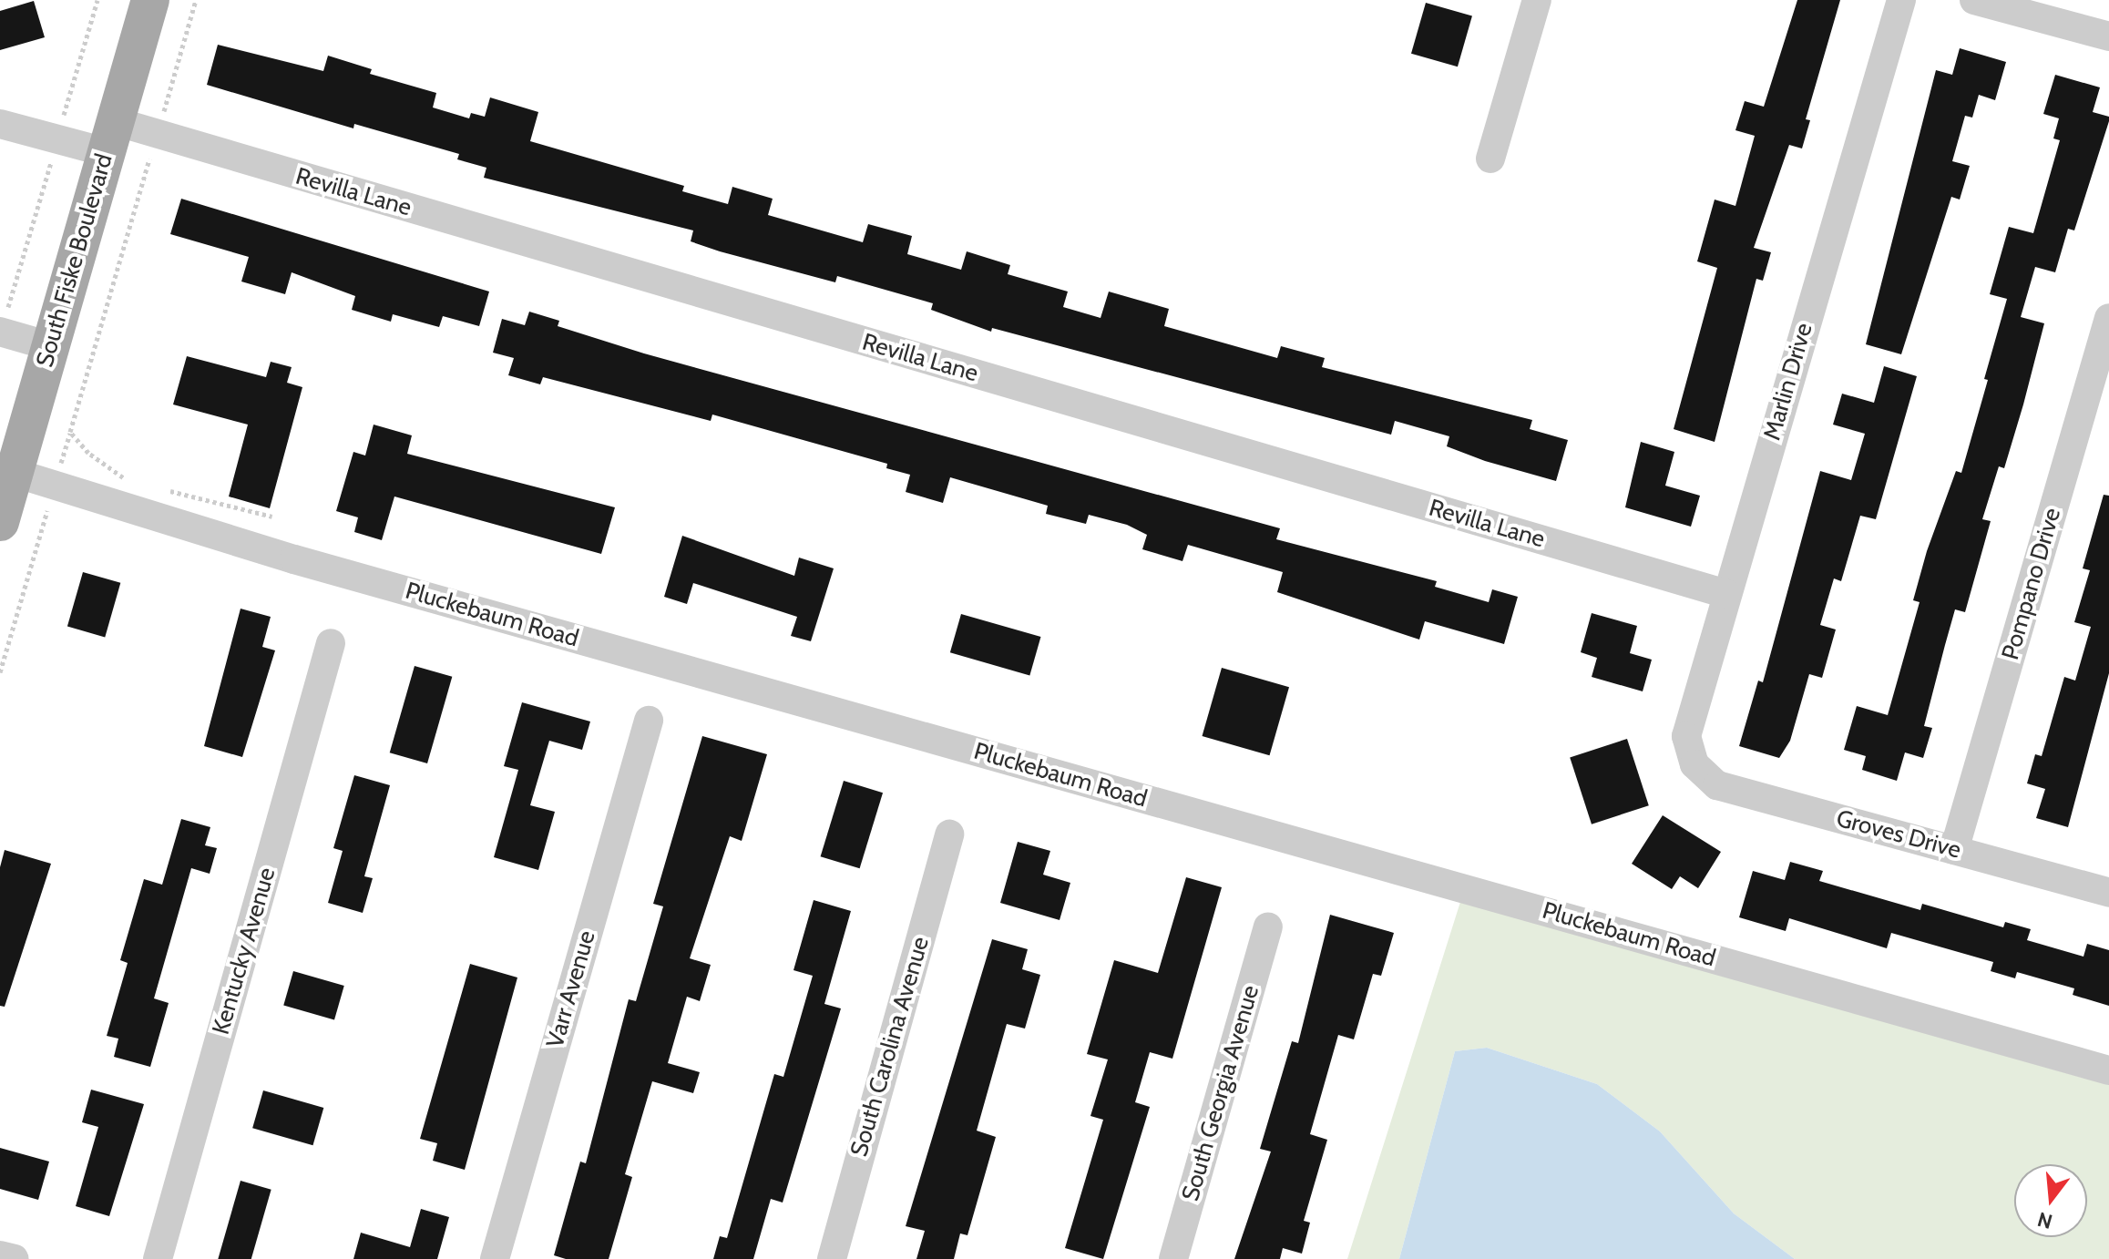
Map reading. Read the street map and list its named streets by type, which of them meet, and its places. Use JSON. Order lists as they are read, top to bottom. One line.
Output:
{"streets":{"main road":["South Fiske Boulevard"],"street":["Revilla Lane","Marlin Drive","Pompano Drive","Pluckebaum Road","Groves Drive","Kentucky Avenue","Varr Avenue","South Carolina Avenue","South Georgia Avenue"]},"crossings":[["Revilla Lane","South Fiske Boulevard"],["Revilla Lane","Marlin Drive"],["South Fiske Boulevard","Pluckebaum Road"],["Marlin Drive","Groves Drive"],["Pompano Drive","Groves Drive"]],"north":"bottom"}
